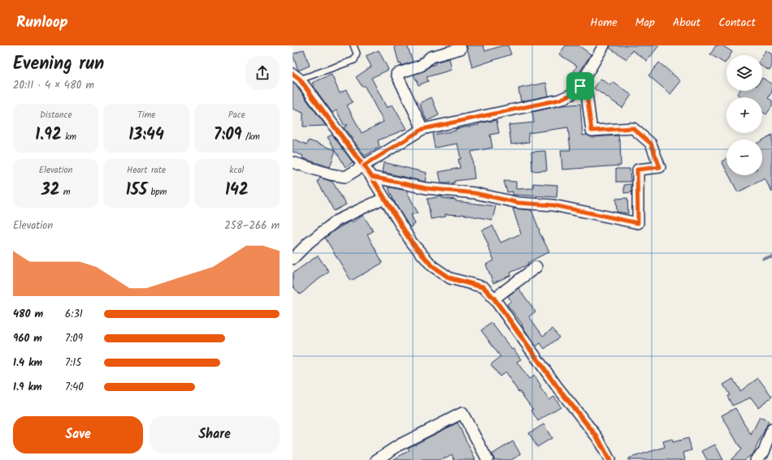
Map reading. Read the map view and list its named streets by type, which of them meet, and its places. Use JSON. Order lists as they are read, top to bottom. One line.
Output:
{"page":{"header":"Runloop","nav":["Home","Map","About","Contact"],"heading":["Evening run","20:11 · 4 × 480 m"],"map_buttons":["+","−"],"stats":[["Distance","1.92 km"],["Time","13:44"],["Pace","7:09 /km"],["Elevation","32 m"],["Heart rate","155 bpm"],["kcal","142"]],"chart":["Elevation","258–266 m"],"list":[{"name":"480 m","note":"6:31"},{"name":"960 m","note":"7:09"},{"name":"1.4 km","note":"7:15"},{"name":"1.9 km","note":"7:40"}],"buttons":["Save","Share"]}}
